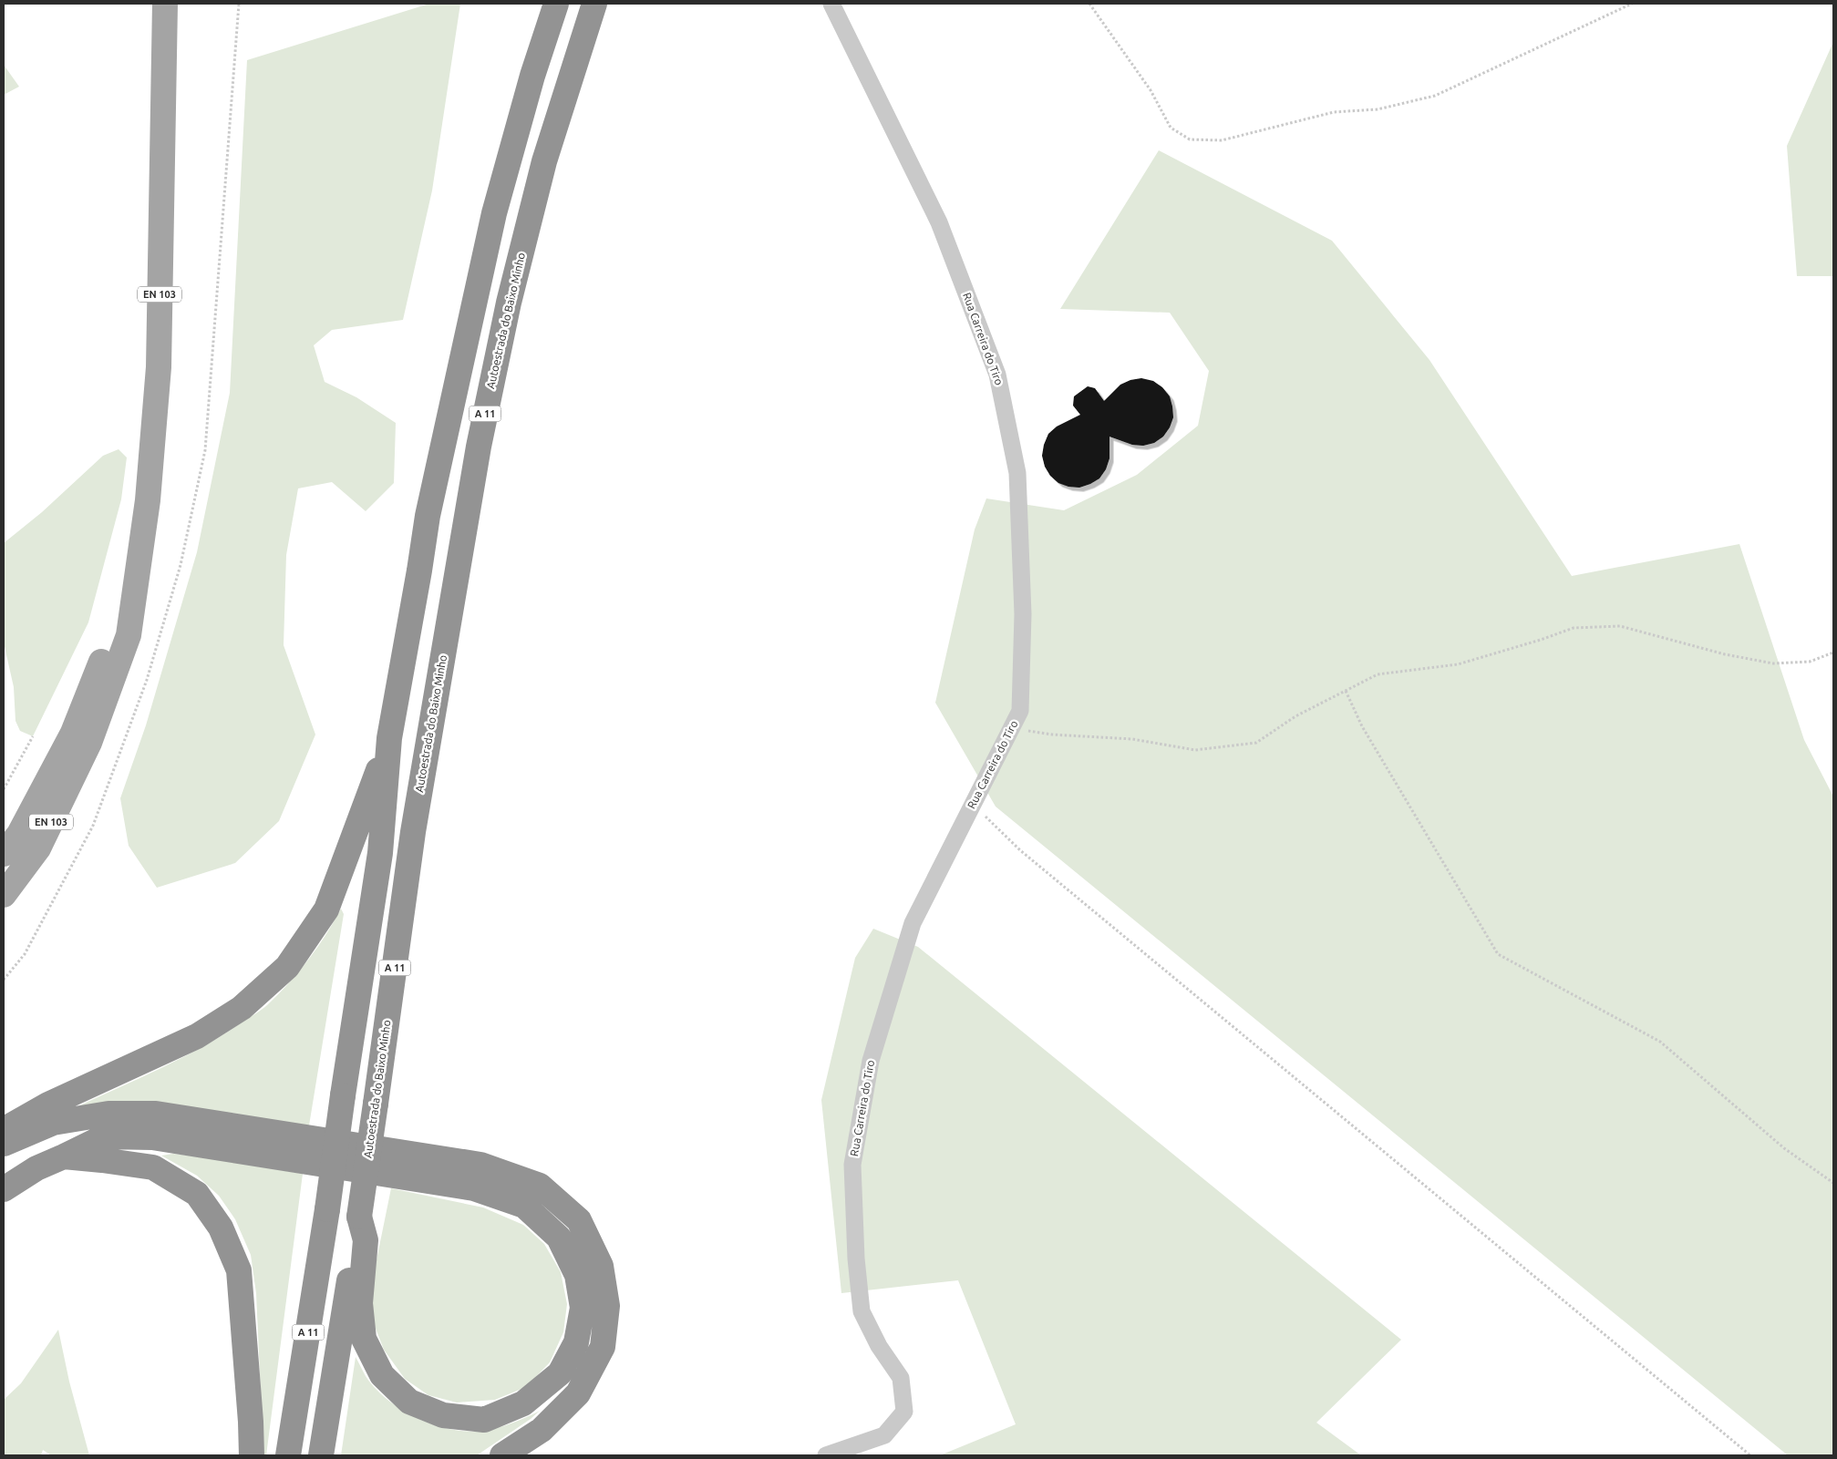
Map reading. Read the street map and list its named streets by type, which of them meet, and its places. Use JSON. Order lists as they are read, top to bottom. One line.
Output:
{"streets":{"highway":["Autoestrada do Baixo Minho","A 11"],"main road":["EN 103"],"street":["Rua Carreira do Tiro"]}}
